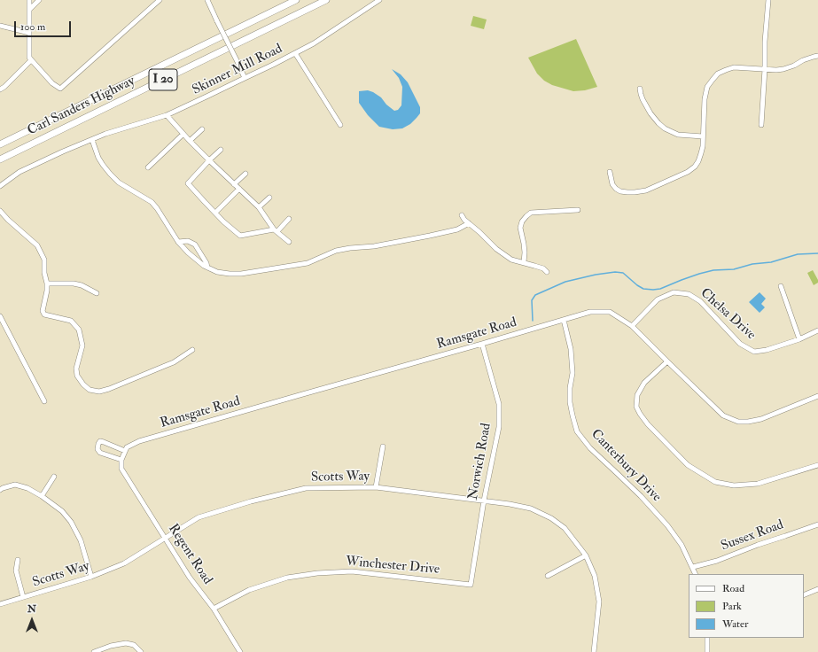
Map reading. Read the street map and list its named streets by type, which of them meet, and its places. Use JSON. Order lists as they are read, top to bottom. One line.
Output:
{"streets":{"highway":["I 20","Carl Sanders Highway"],"street":["Skinner Mill Road","Chelsa Drive","Ramsgate Road","Norwich Road","Canterbury Drive","Scotts Way","Sussex Road","Regent Road","Winchester Drive"]},"crossings":[["Chelsa Drive","Ramsgate Road"],["Ramsgate Road","Norwich Road"],["Ramsgate Road","Canterbury Drive"],["Norwich Road","Scotts Way"],["Norwich Road","Winchester Drive"],["Canterbury Drive","Sussex Road"],["Scotts Way","Regent Road"],["Regent Road","Winchester Drive"]],"legend":["Road","Park","Water"],"scale_bar":"100 m","north":"top"}
